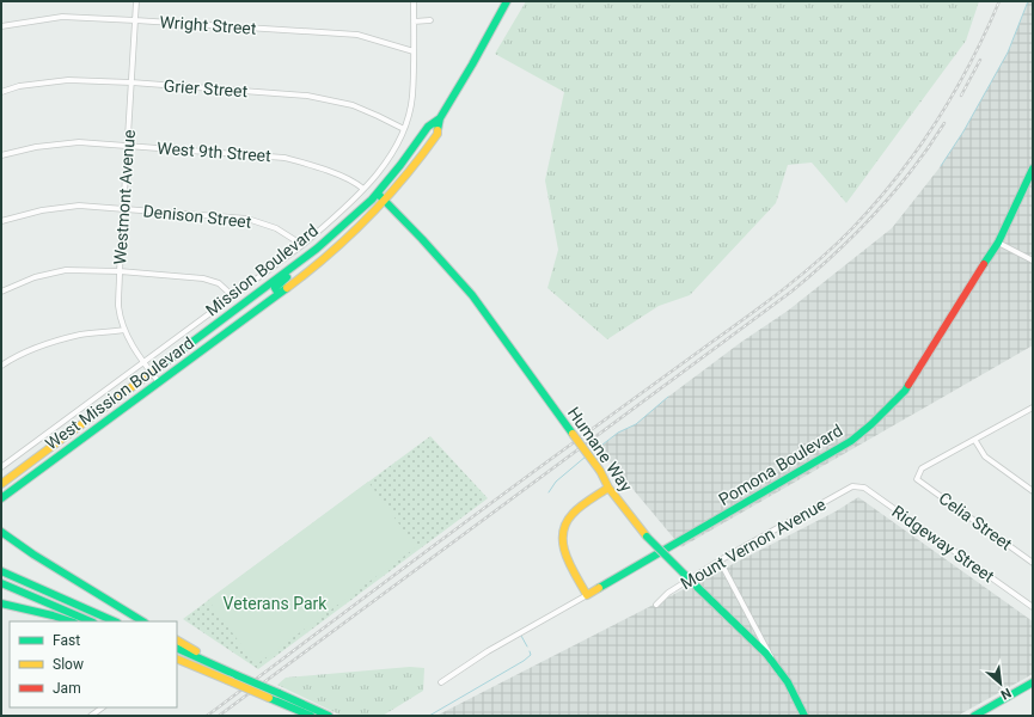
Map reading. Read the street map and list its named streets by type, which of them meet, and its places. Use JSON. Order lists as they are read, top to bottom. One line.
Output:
{"streets":{"main road":["Mission Boulevard","West Mission Boulevard","Humane Way","Pomona Boulevard"],"street":["Wright Street","Grier Street","West 9th Street","Westmont Avenue","Denison Street","Celia Street","Mount Vernon Avenue","Ridgeway Street"]},"crossings":[["Wright Street","Westmont Avenue"],["Grier Street","Westmont Avenue"],["West 9th Street","Westmont Avenue"],["Westmont Avenue","Denison Street"],["Westmont Avenue","Mission Boulevard"],["Westmont Avenue","West Mission Boulevard"],["Mission Boulevard","Humane Way"],["West Mission Boulevard","Humane Way"],["Mount Vernon Avenue","Ridgeway Street"]],"parks":["Veterans Park"],"legend":["Fast","Slow","Jam"],"north":"bottom right"}
